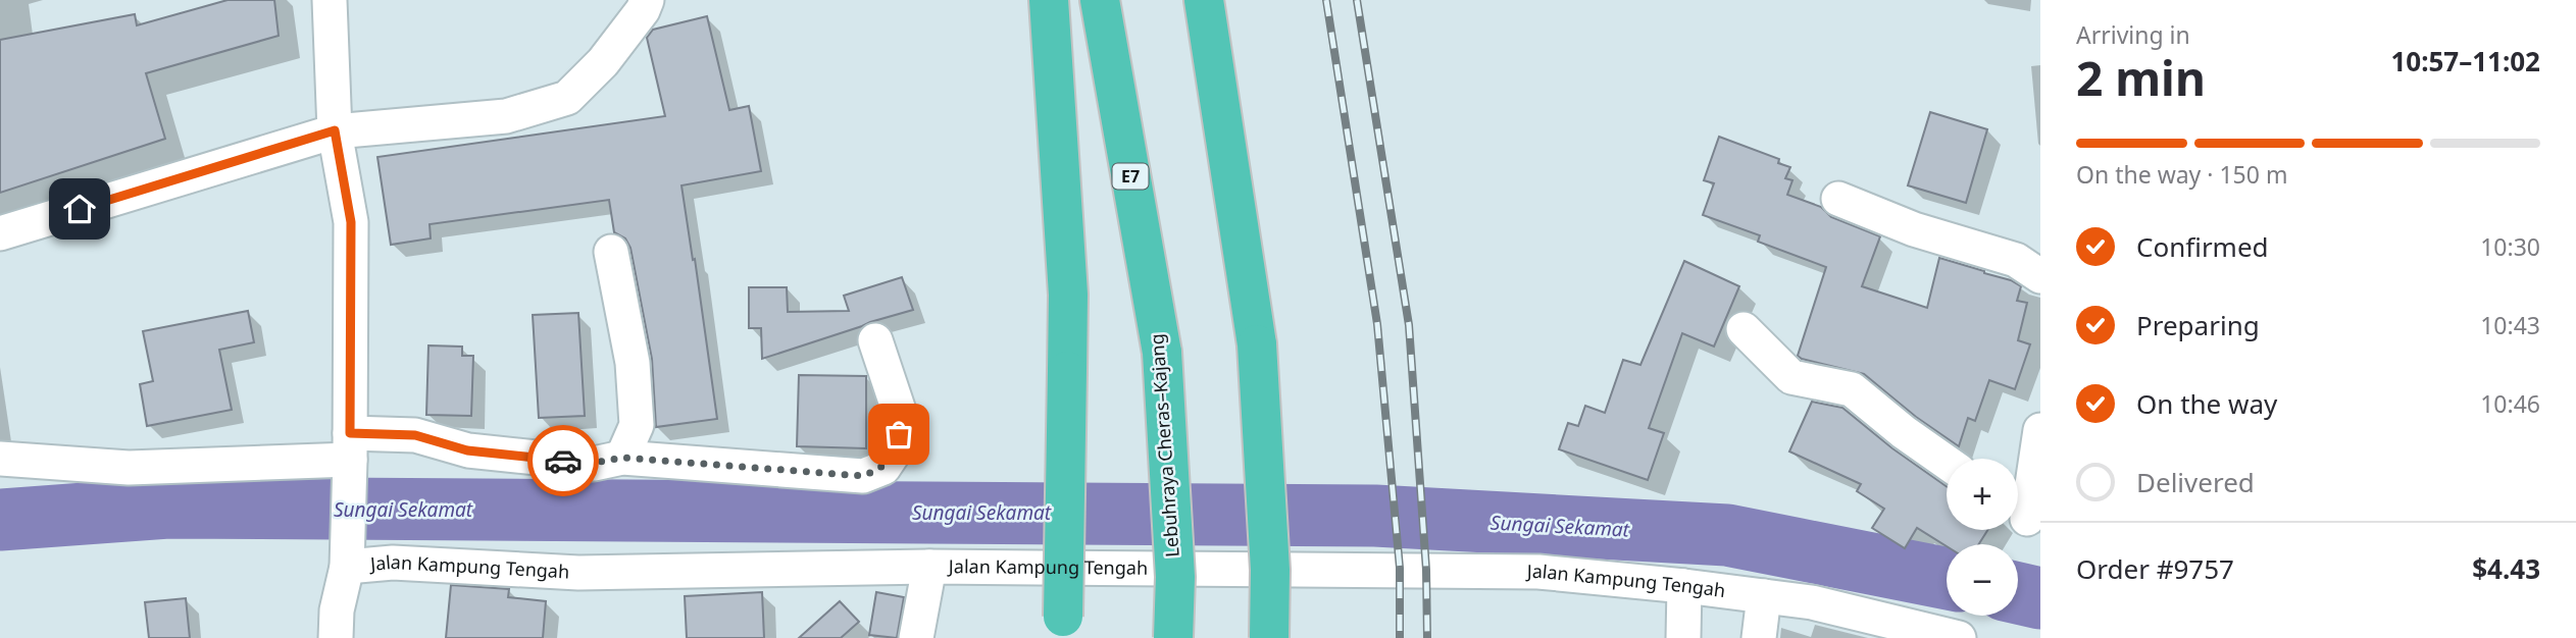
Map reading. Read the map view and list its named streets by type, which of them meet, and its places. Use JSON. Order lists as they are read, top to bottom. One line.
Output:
{"streets":{"highway":["E7","Lebuhraya Cheras–Kajang"],"street":["Jalan Kampung Tengah"]},"water":["Sungai Sekamat"],"page":{"heading":["2 min","Arriving in","10:57–11:02"],"panel":["Order #9757","$4.43"],"bar":"On the way · 150 m","list":[["Confirmed","10:30"],["Preparing","10:43"],["On the way","10:46"],"Delivered"],"map_buttons":["+","−"]}}
